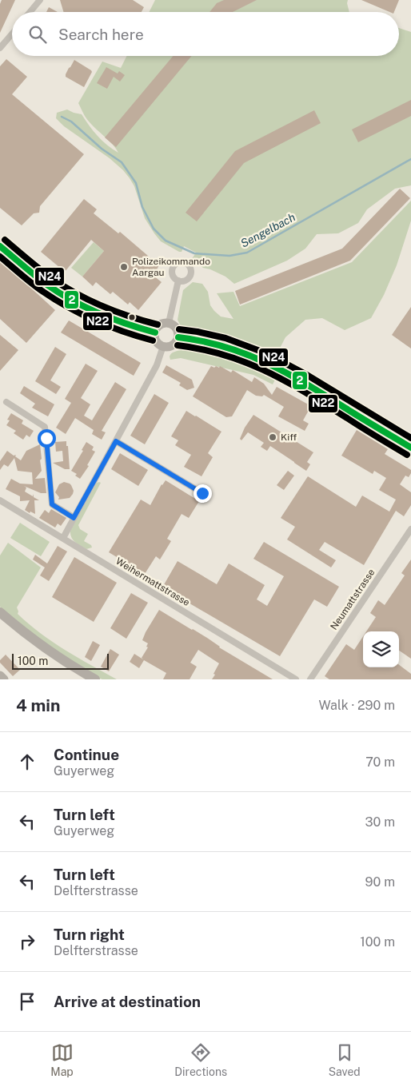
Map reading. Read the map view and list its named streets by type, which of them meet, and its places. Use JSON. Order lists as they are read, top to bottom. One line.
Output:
{"streets":{"street":["Weihermattstrasse","Neumattstrasse"]},"water":["Sengelbach"],"places":["Polizeikommando Aargau","Kiff"],"lines":["transit line N24","transit line 2","transit line N22"],"scale_bar":"100 m","page":{"search":"Search here","scale":"100 m","heading":["4 min","Walk · 290 m"],"list":[["Continue","Guyerweg","70 m"],["Turn left","Guyerweg","30 m"],["Turn left","Delfterstrasse","90 m"],["Turn right","Delfterstrasse","100 m"],"Arrive at destination"],"nav":["Map","Directions","Saved"]}}
